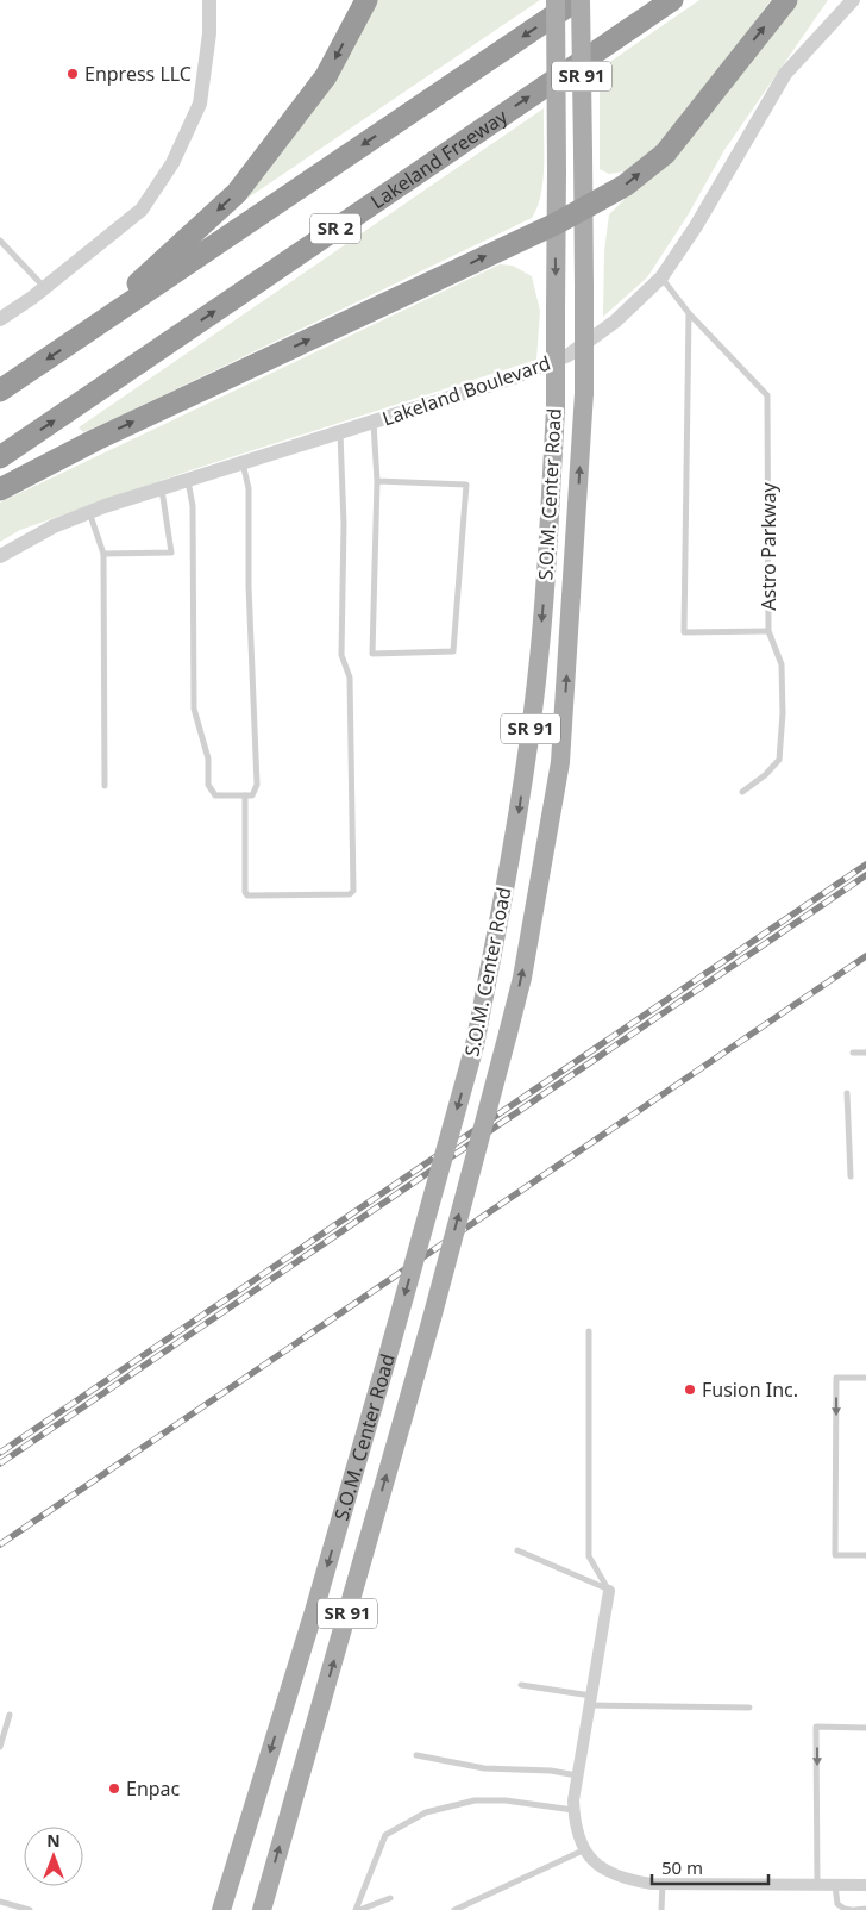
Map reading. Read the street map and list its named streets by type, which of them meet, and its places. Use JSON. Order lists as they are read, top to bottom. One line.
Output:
{"streets":{"highway":["Lakeland Freeway","SR 2"],"main road":["SR 91","S.O.M. Center Road"],"street":["Lakeland Boulevard"],"lane":["Astro Parkway"]},"crossings":[["SR 2","S.O.M. Center Road"],["Lakeland Boulevard","Astro Parkway"]],"places":["Enpress LLC","Fusion Inc.","Enpac"],"scale_bar":"50 m","north":"top"}
